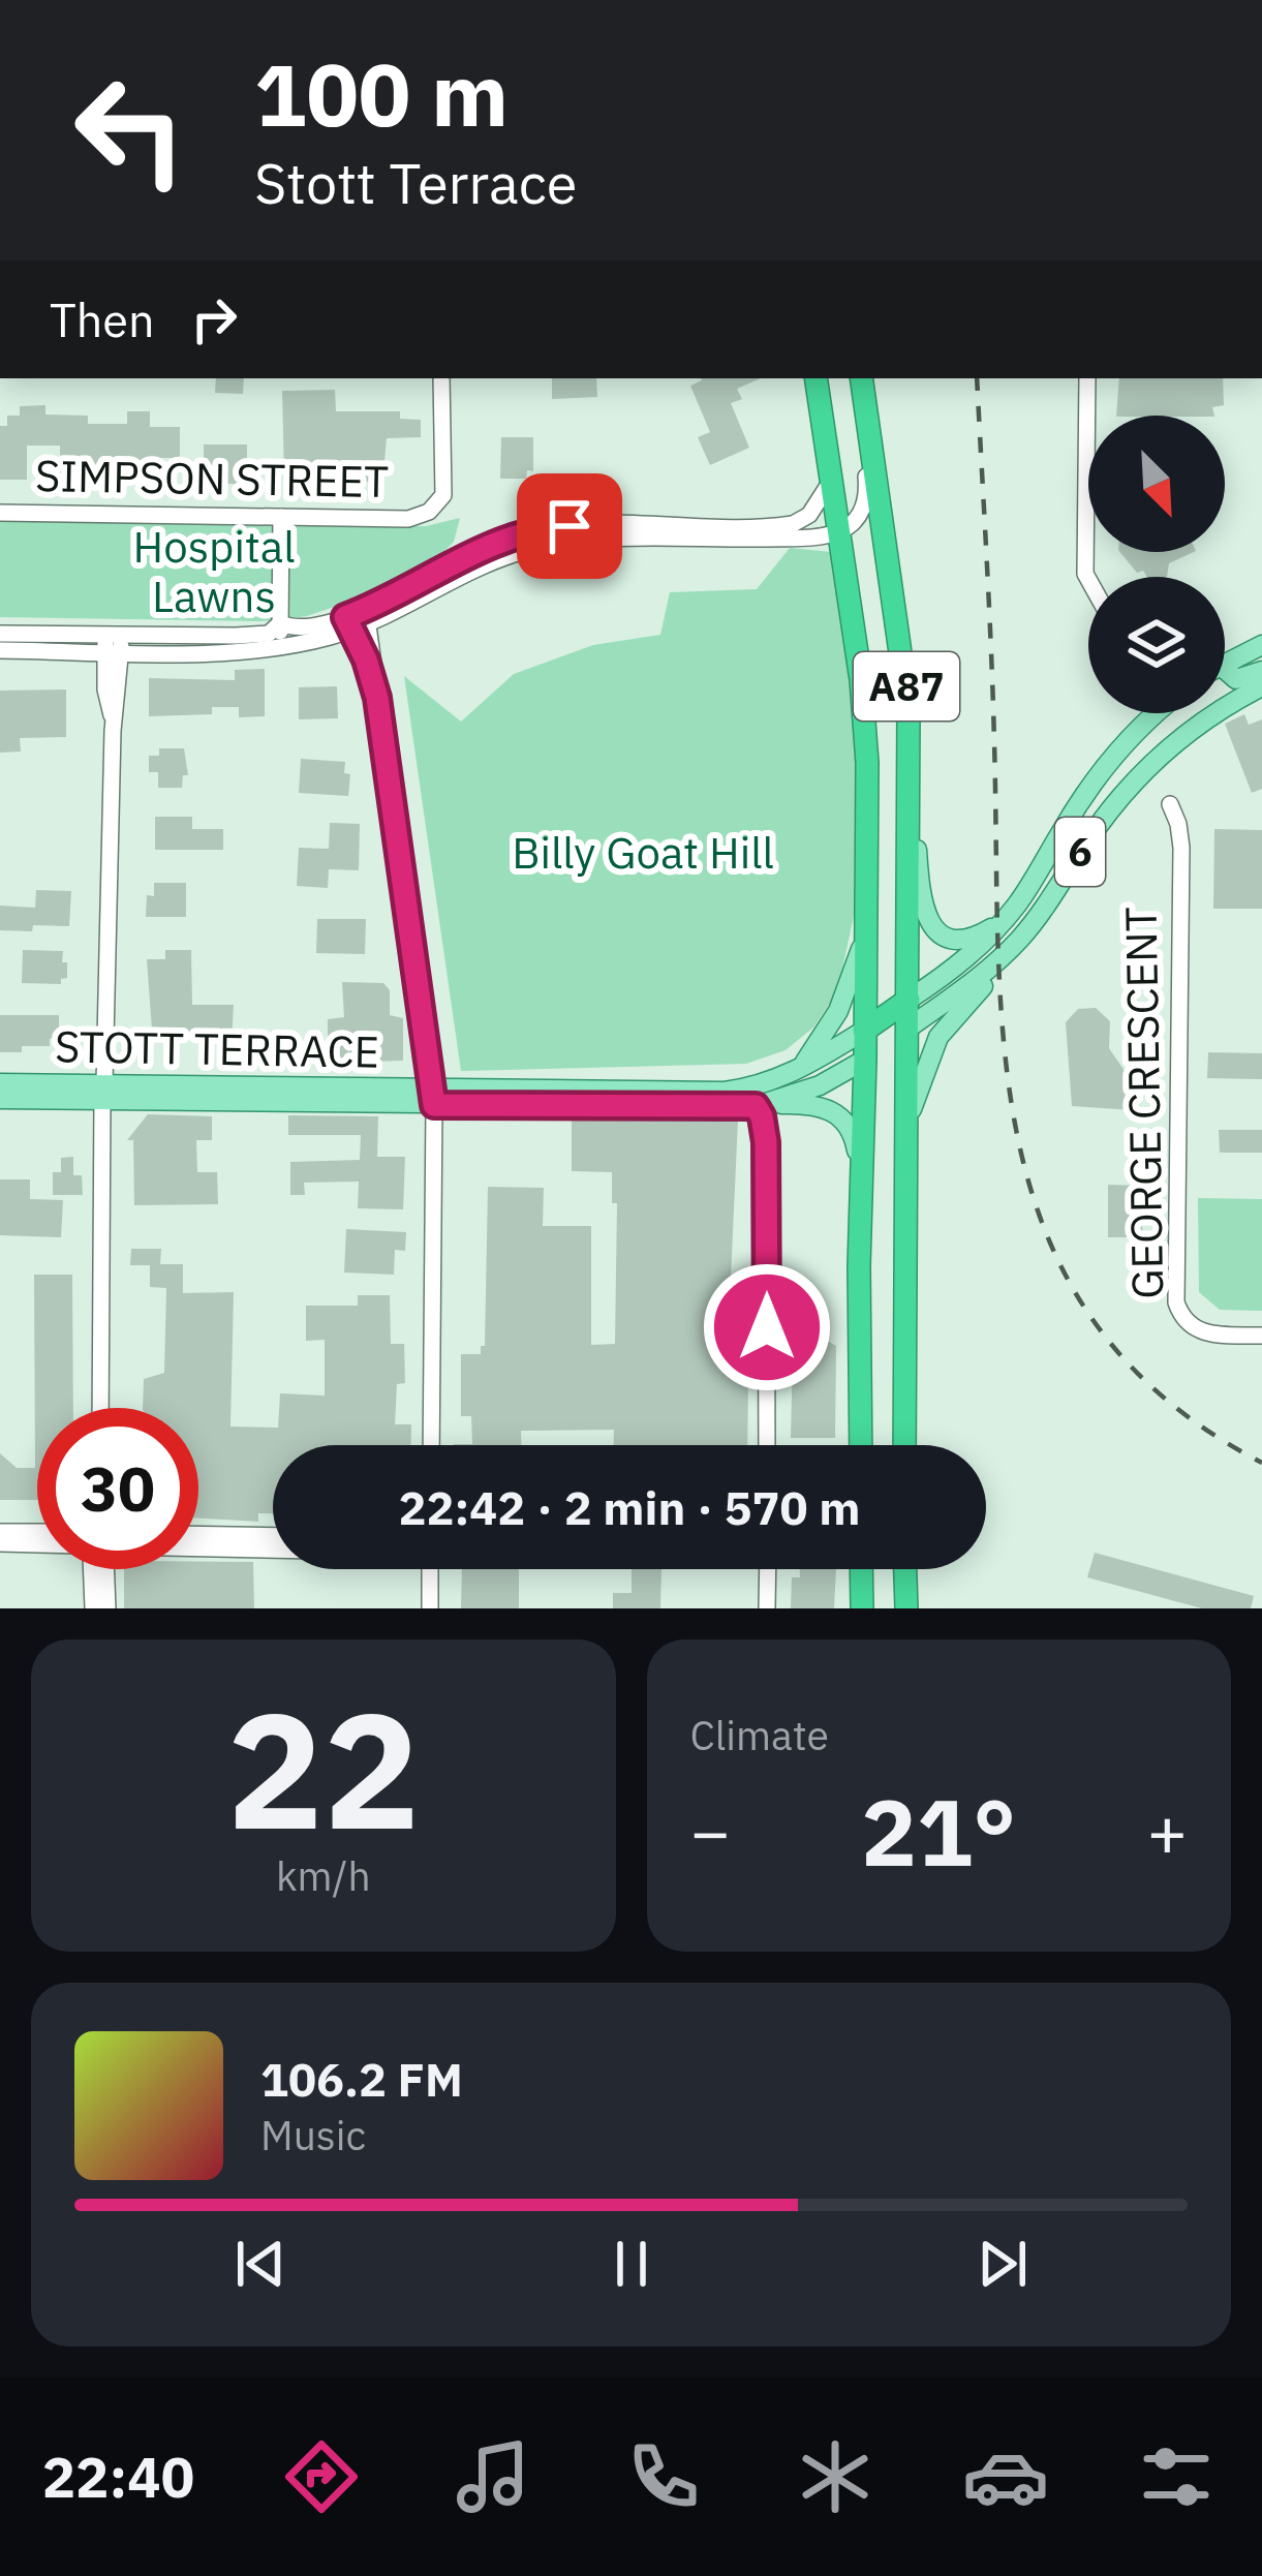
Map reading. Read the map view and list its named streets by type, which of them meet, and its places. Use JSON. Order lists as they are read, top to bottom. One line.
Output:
{"streets":{"highway":["A87","6"],"main road":["STOTT TERRACE"],"street":["SIMPSON STREET","GEORGE CRESCENT"]},"crossings":[["A87","6"],["A87","STOTT TERRACE"],["6","STOTT TERRACE"]],"parks":["Hospital Lawns","Billy Goat Hill"],"north":"bottom right","page":{"turn":["100 m","Stott Terrace"],"then":"Then","limit":"30","trip":"22:42 · 2 min · 570 m","tile":[["22","km/h"],"Climate"],"heat":["−","21°","+"],"song":["106.2 FM","Music"],"tabs":"22:40"}}
